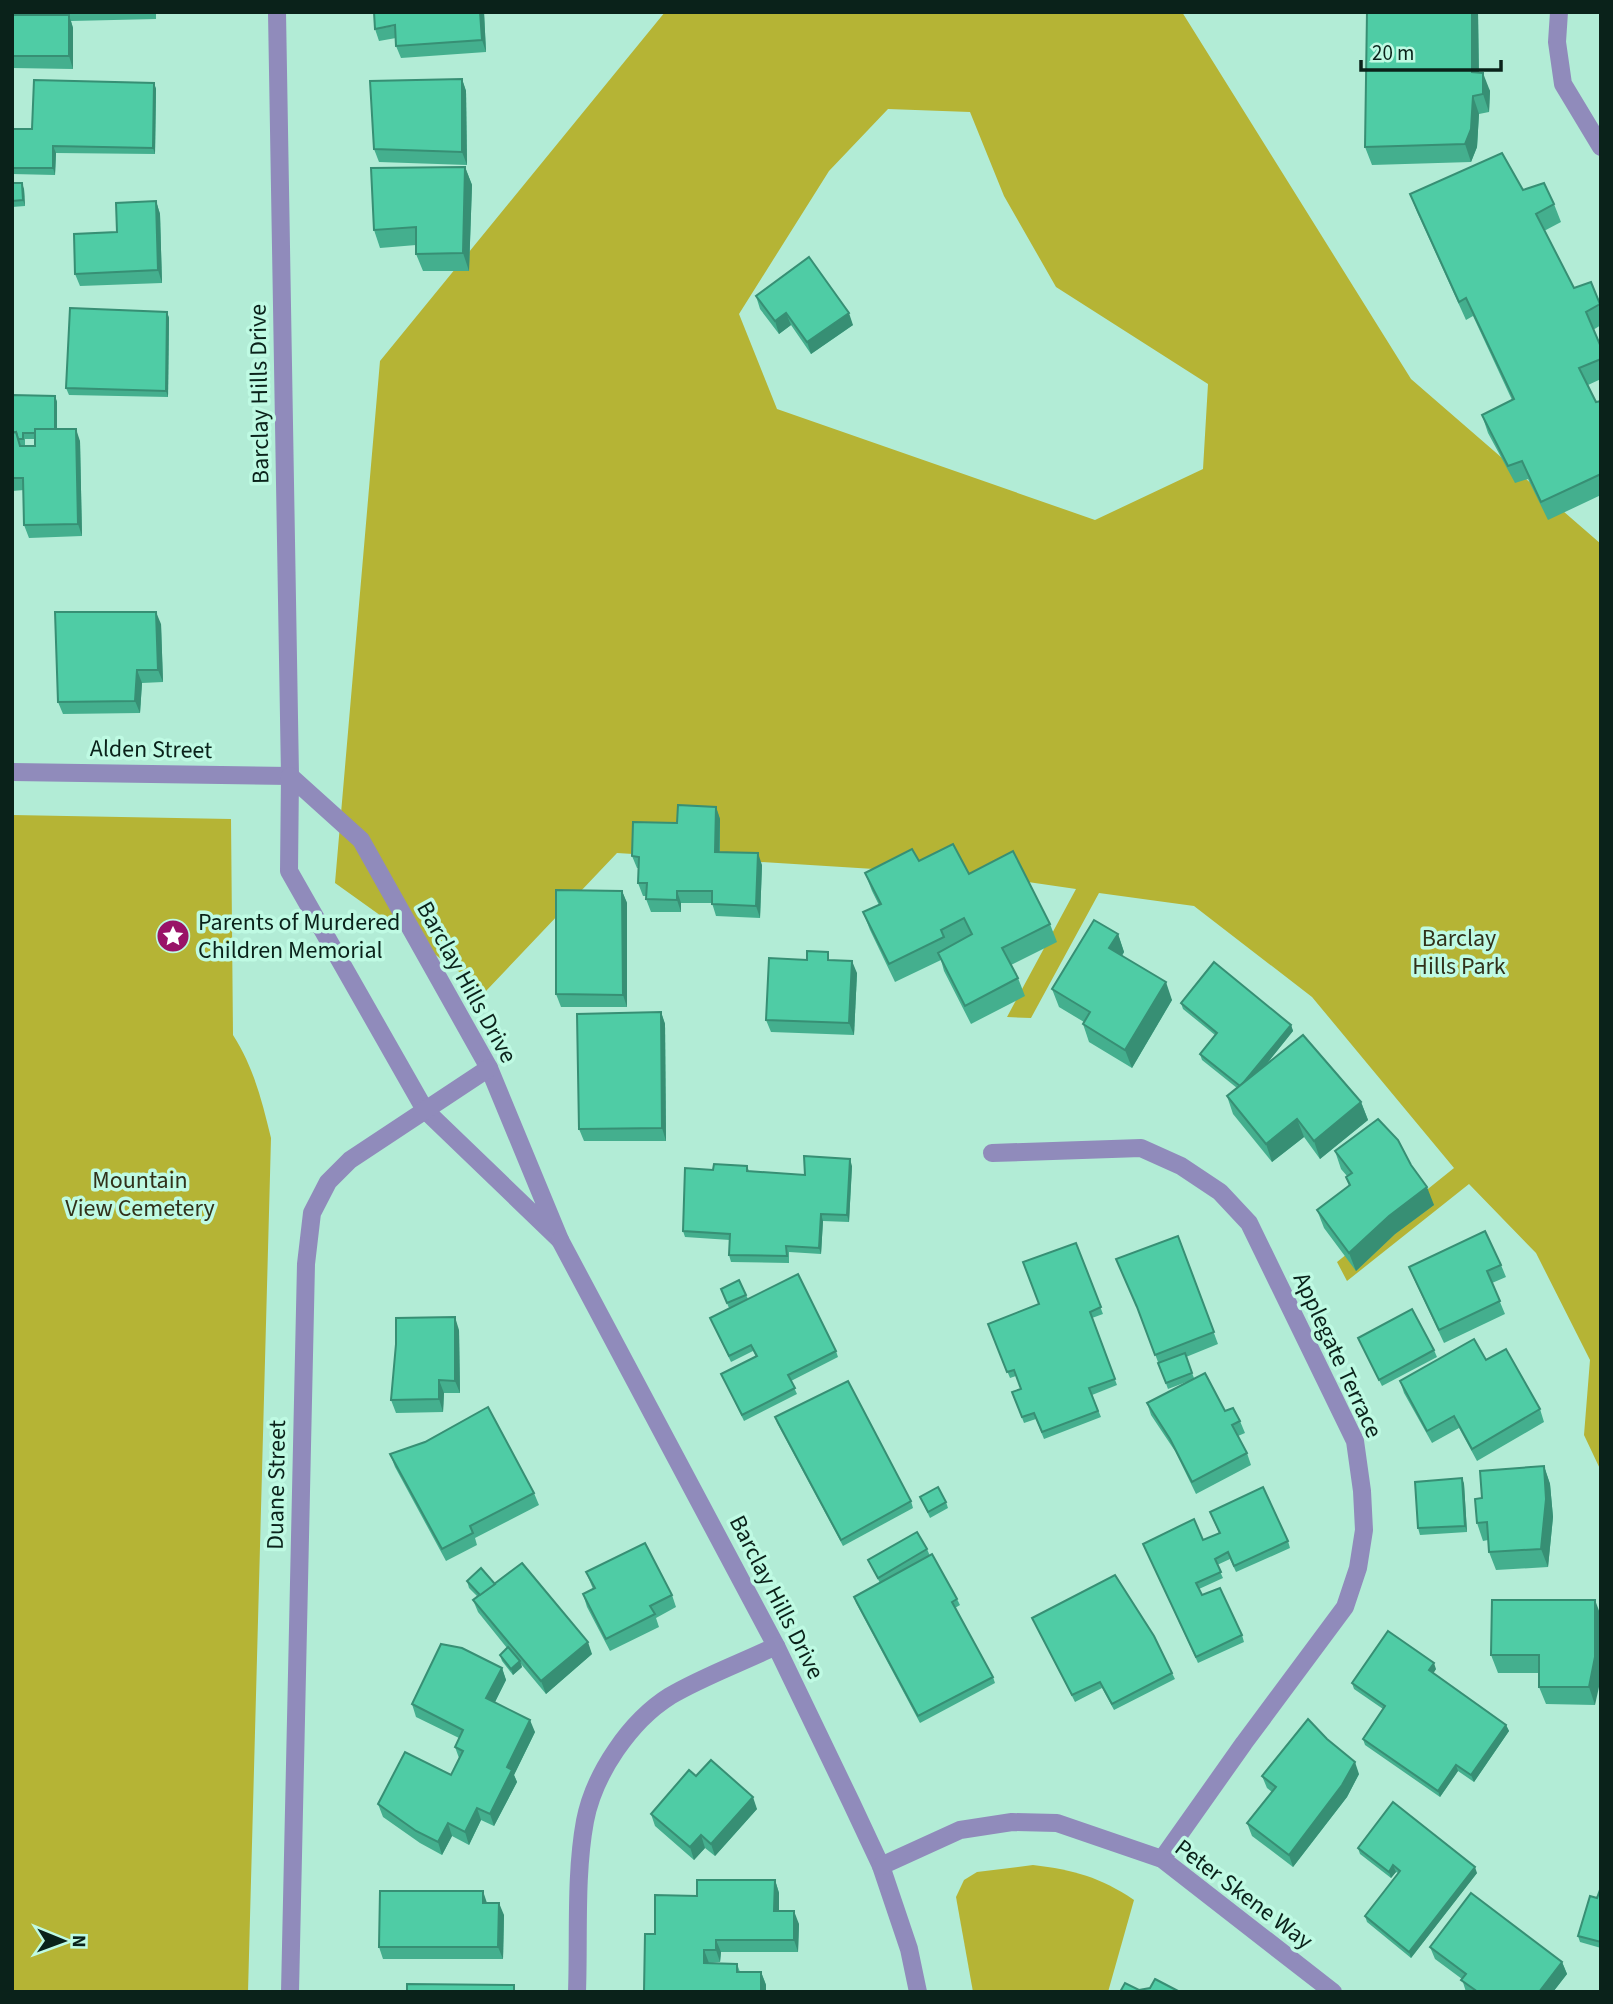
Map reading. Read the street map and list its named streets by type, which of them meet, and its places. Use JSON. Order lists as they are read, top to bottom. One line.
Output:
{"streets":{"street":["Barclay Hills Drive","Alden Street","Applegate Terrace","Duane Street","Peter Skene Way"]},"crossings":[["Barclay Hills Drive","Alden Street"],["Barclay Hills Drive","Duane Street"],["Barclay Hills Drive","Peter Skene Way"],["Applegate Terrace","Peter Skene Way"]],"parks":["Barclay Hills Park","Mountain View Cemetery"],"places":{"place":["Parents of Murdered Children Memorial"]},"scale_bar":"20 m","north":"right"}
